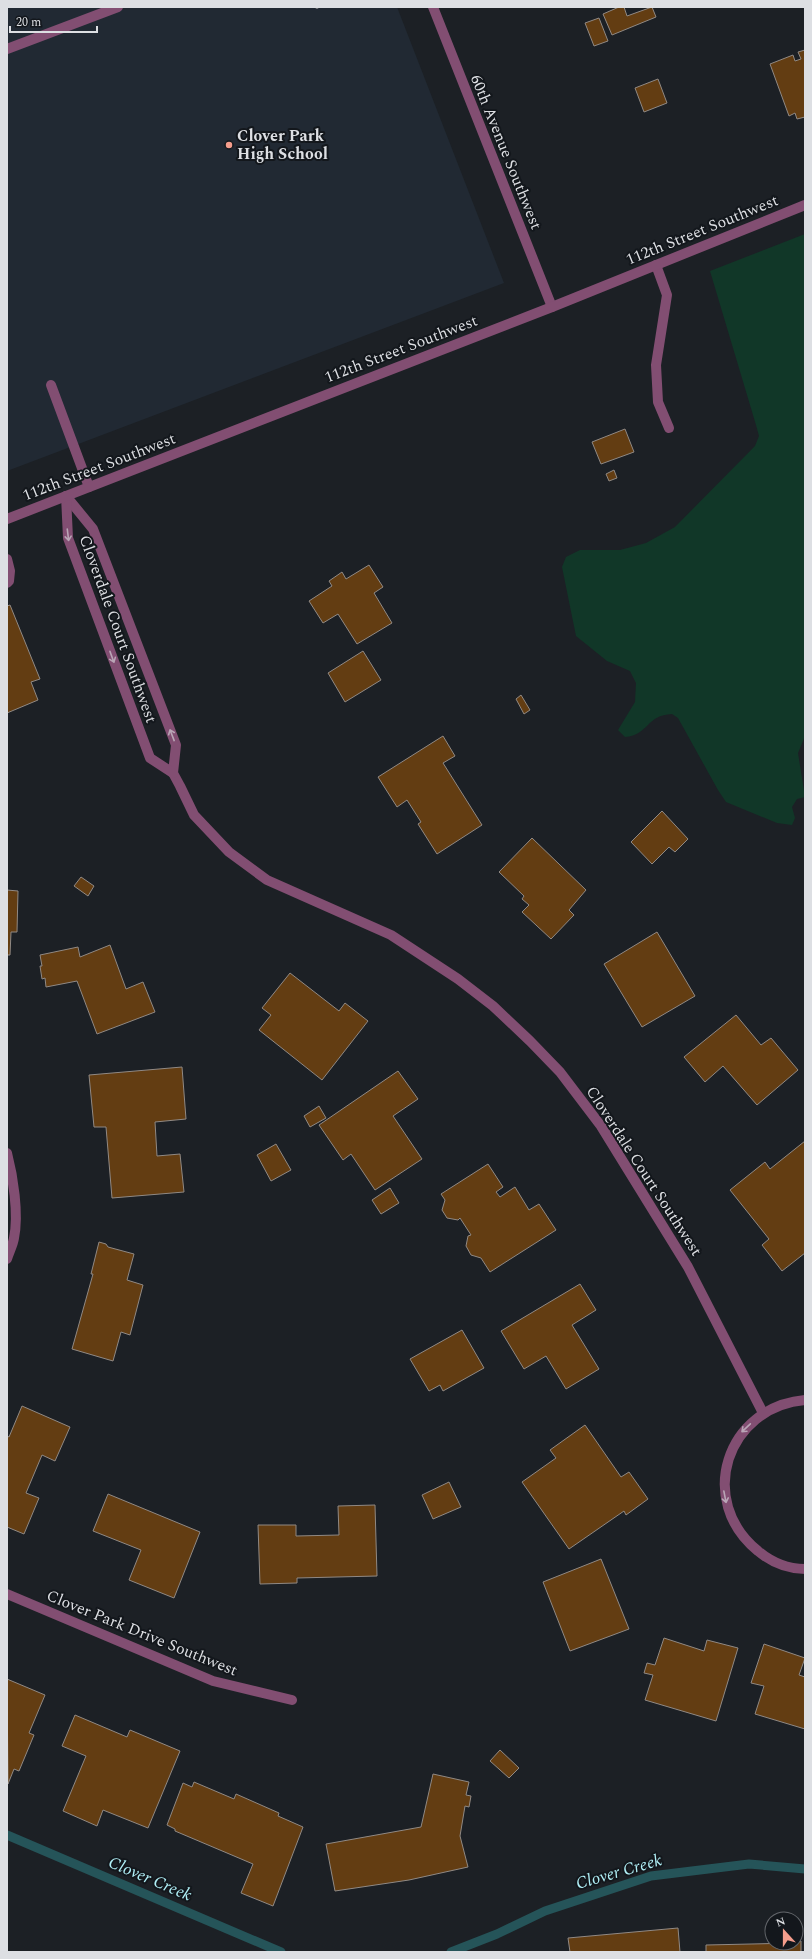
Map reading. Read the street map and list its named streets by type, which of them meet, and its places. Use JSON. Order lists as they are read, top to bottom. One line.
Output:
{"streets":{"street":["60th Avenue Southwest","112th Street Southwest","Cloverdale Court Southwest","Clover Park Drive Southwest"]},"crossings":[["60th Avenue Southwest","112th Street Southwest"],["112th Street Southwest","Cloverdale Court Southwest"]],"water":["Clover Creek"],"places":["Clover Park High School"],"scale_bar":"20 m","north":"top"}
